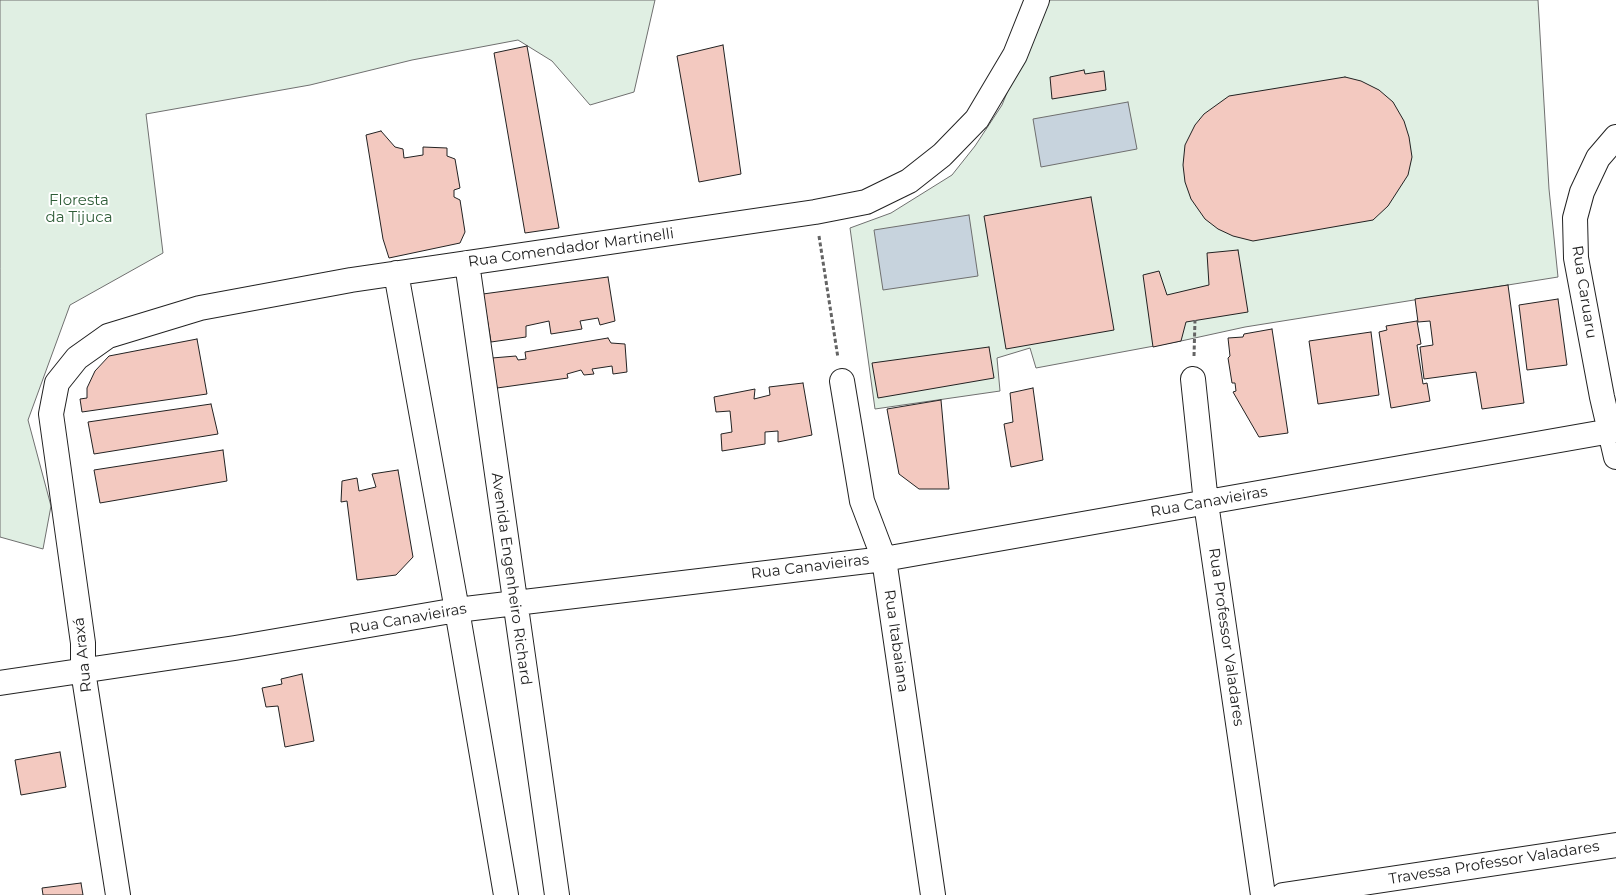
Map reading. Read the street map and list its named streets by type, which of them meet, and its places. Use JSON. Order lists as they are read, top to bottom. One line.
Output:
{"streets":{"street":["Rua Comendador Martinelli","Rua Caruaru","Rua Canavieiras","Avenida Engenheiro Richard","Rua Professor Valadares","Rua Itabaiana","Rua Araxá","Travessa Professor Valadares"]},"crossings":[["Rua Comendador Martinelli","Avenida Engenheiro Richard"],["Rua Comendador Martinelli","Rua Araxá"],["Rua Caruaru","Rua Canavieiras"],["Rua Canavieiras","Avenida Engenheiro Richard"],["Rua Canavieiras","Rua Professor Valadares"],["Rua Canavieiras","Rua Itabaiana"],["Rua Canavieiras","Rua Araxá"]],"parks":["Floresta da Tijuca"]}
